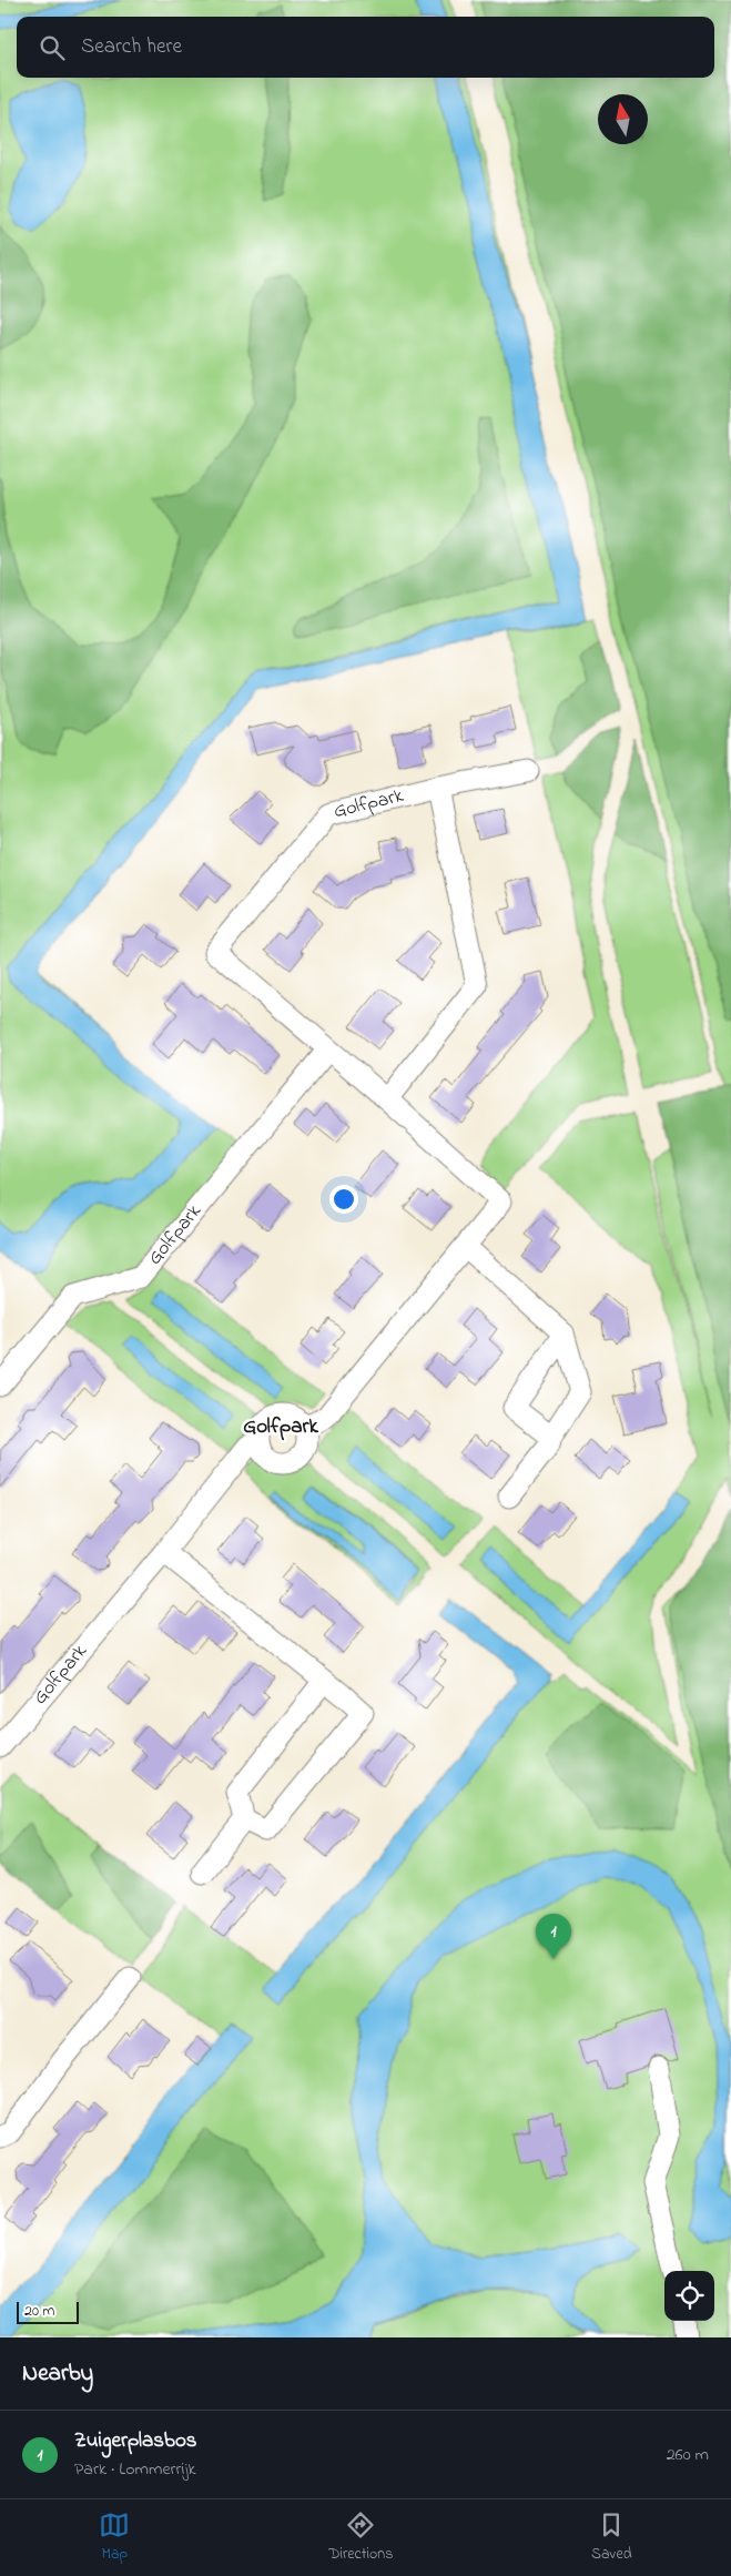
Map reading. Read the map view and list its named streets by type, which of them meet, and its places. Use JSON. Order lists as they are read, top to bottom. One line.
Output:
{"streets":{"street":["Golfpark"]},"districts":["Golfpark"],"scale_bar":"20 m","north":"top","page":{"search":"Search here","pins":"1","scale":"20 m","heading":"Nearby","list":[{"mark":"1","name":"Zuigerplasbos","note":"Park · Lommerrijk","value":"260 m"}],"nav":["Map","Directions","Saved"]}}
